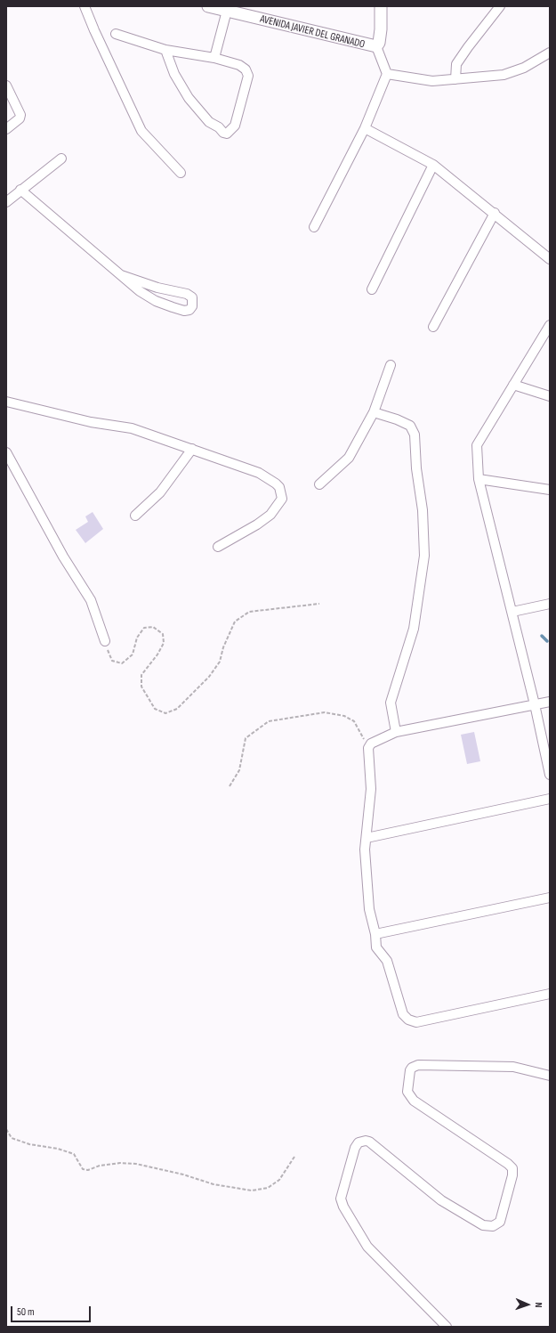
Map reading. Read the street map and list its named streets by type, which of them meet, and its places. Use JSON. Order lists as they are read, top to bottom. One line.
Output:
{"streets":{"street":["AVENIDA JAVIER DEL GRANADO"]},"scale_bar":"50 m","north":"right"}
